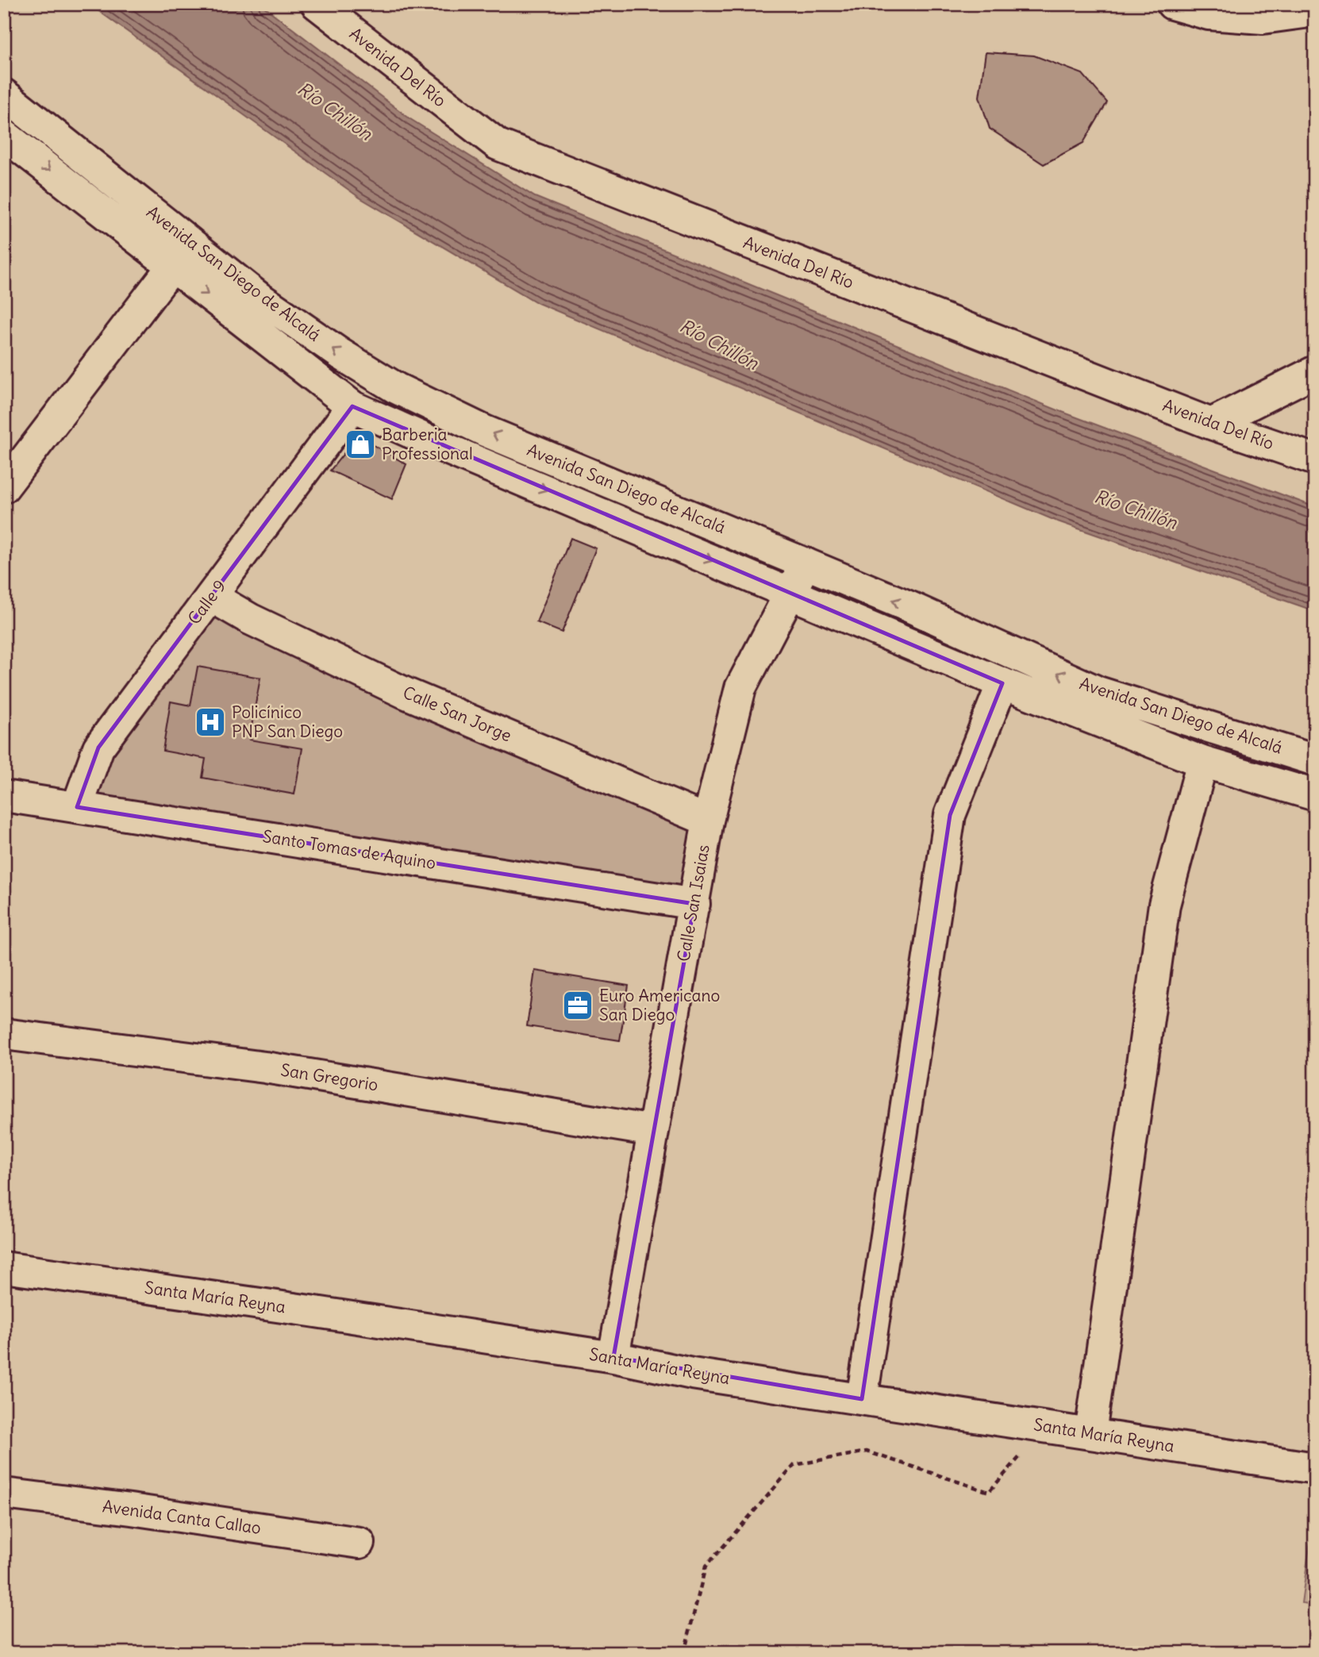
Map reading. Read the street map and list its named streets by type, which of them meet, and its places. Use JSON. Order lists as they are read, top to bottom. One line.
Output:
{"streets":{"street":["Avenida Del Río","Avenida San Diego de Alcalá","Calle 9","Calle San Jorge","Santo Tomas de Aquino","Calle San Isaias","San Gregorio","Santa María Reyna","Avenida Canta Callao"]},"crossings":[["Avenida San Diego de Alcalá","Calle 9"],["Avenida San Diego de Alcalá","Calle San Isaias"],["Calle 9","Calle San Jorge"],["Calle 9","Santo Tomas de Aquino"],["Calle San Jorge","Calle San Isaias"],["Santo Tomas de Aquino","Calle San Isaias"],["Calle San Isaias","San Gregorio"],["Calle San Isaias","Santa María Reyna"]],"water":["Río Chillón"],"places":{"shop":["Barberia Professional"],"hospital":["Policínico PNP San Diego"],"office":["Euro Americano San Diego"]}}
